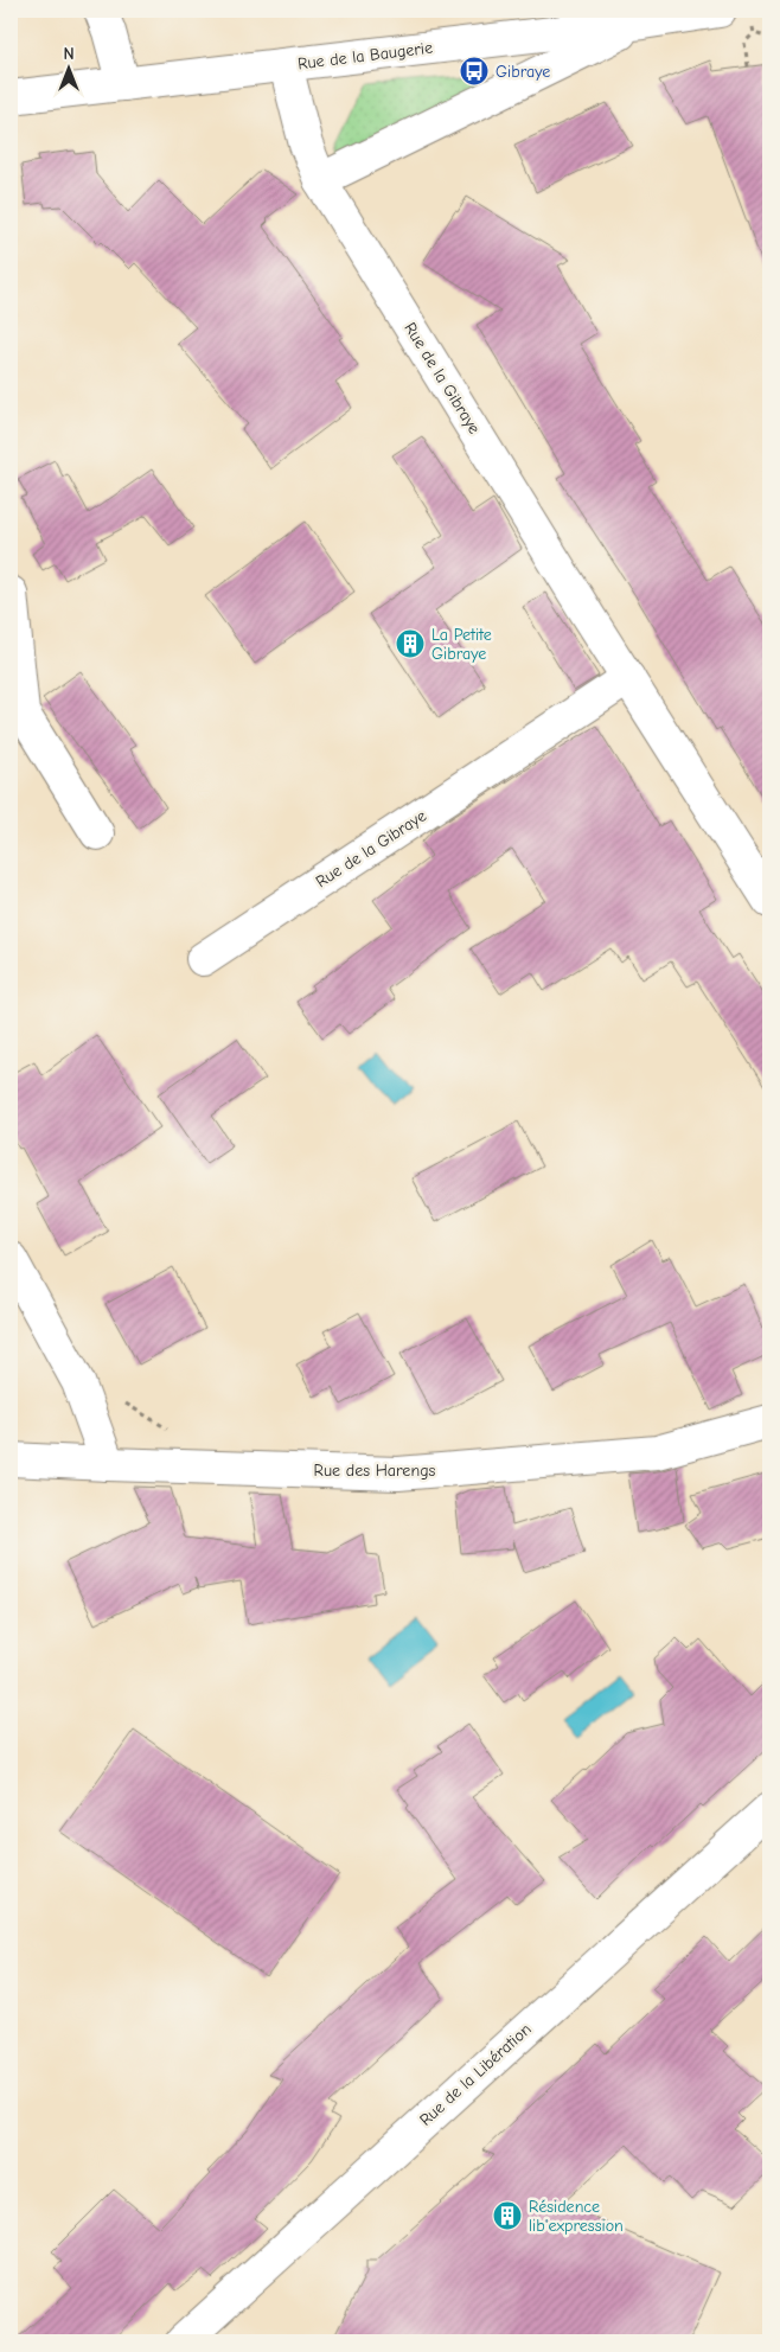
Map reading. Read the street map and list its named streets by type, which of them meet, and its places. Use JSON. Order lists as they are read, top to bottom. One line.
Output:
{"streets":{"street":["Rue de la Baugerie","Rue de la Gibraye","Rue des Harengs","Rue de la Libération"]},"crossings":[["Rue de la Baugerie","Rue de la Gibraye"]],"places":{"bus stop":["Gibraye"],"building":["La Petite Gibraye","Résidence lib'expression"]},"north":"top"}
